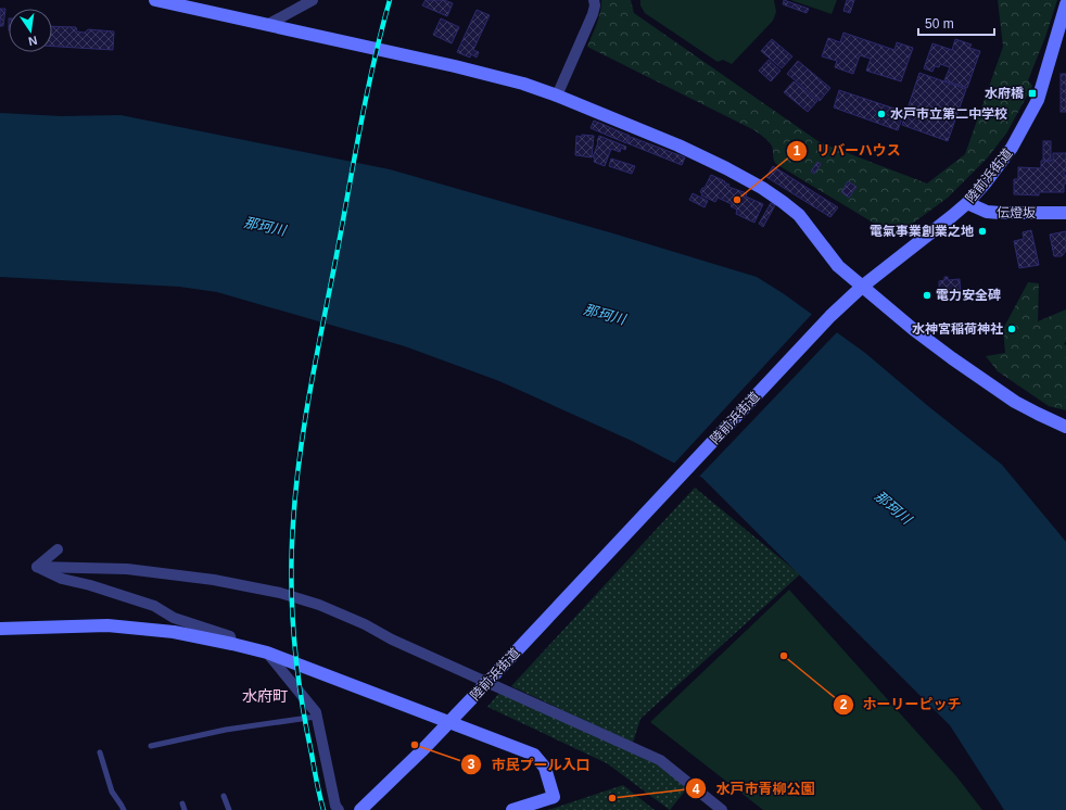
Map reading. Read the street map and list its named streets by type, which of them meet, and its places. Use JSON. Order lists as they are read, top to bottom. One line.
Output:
{"streets":{"street":["陸前浜街道","伝燈坂"]},"crossings":[["陸前浜街道","伝燈坂"]],"districts":["水府町"],"water":["那珂川"],"places":{"transit":["水府橋"],"other":["水戸市立第二中学校","リバーハウス","電氣事業創業之地","電力安全碑","水神宮稲荷神社","ホーリーピッチ","市民プール入口","水戸市青柳公園"]},"scale_bar":"50 m","north":"bottom"}
